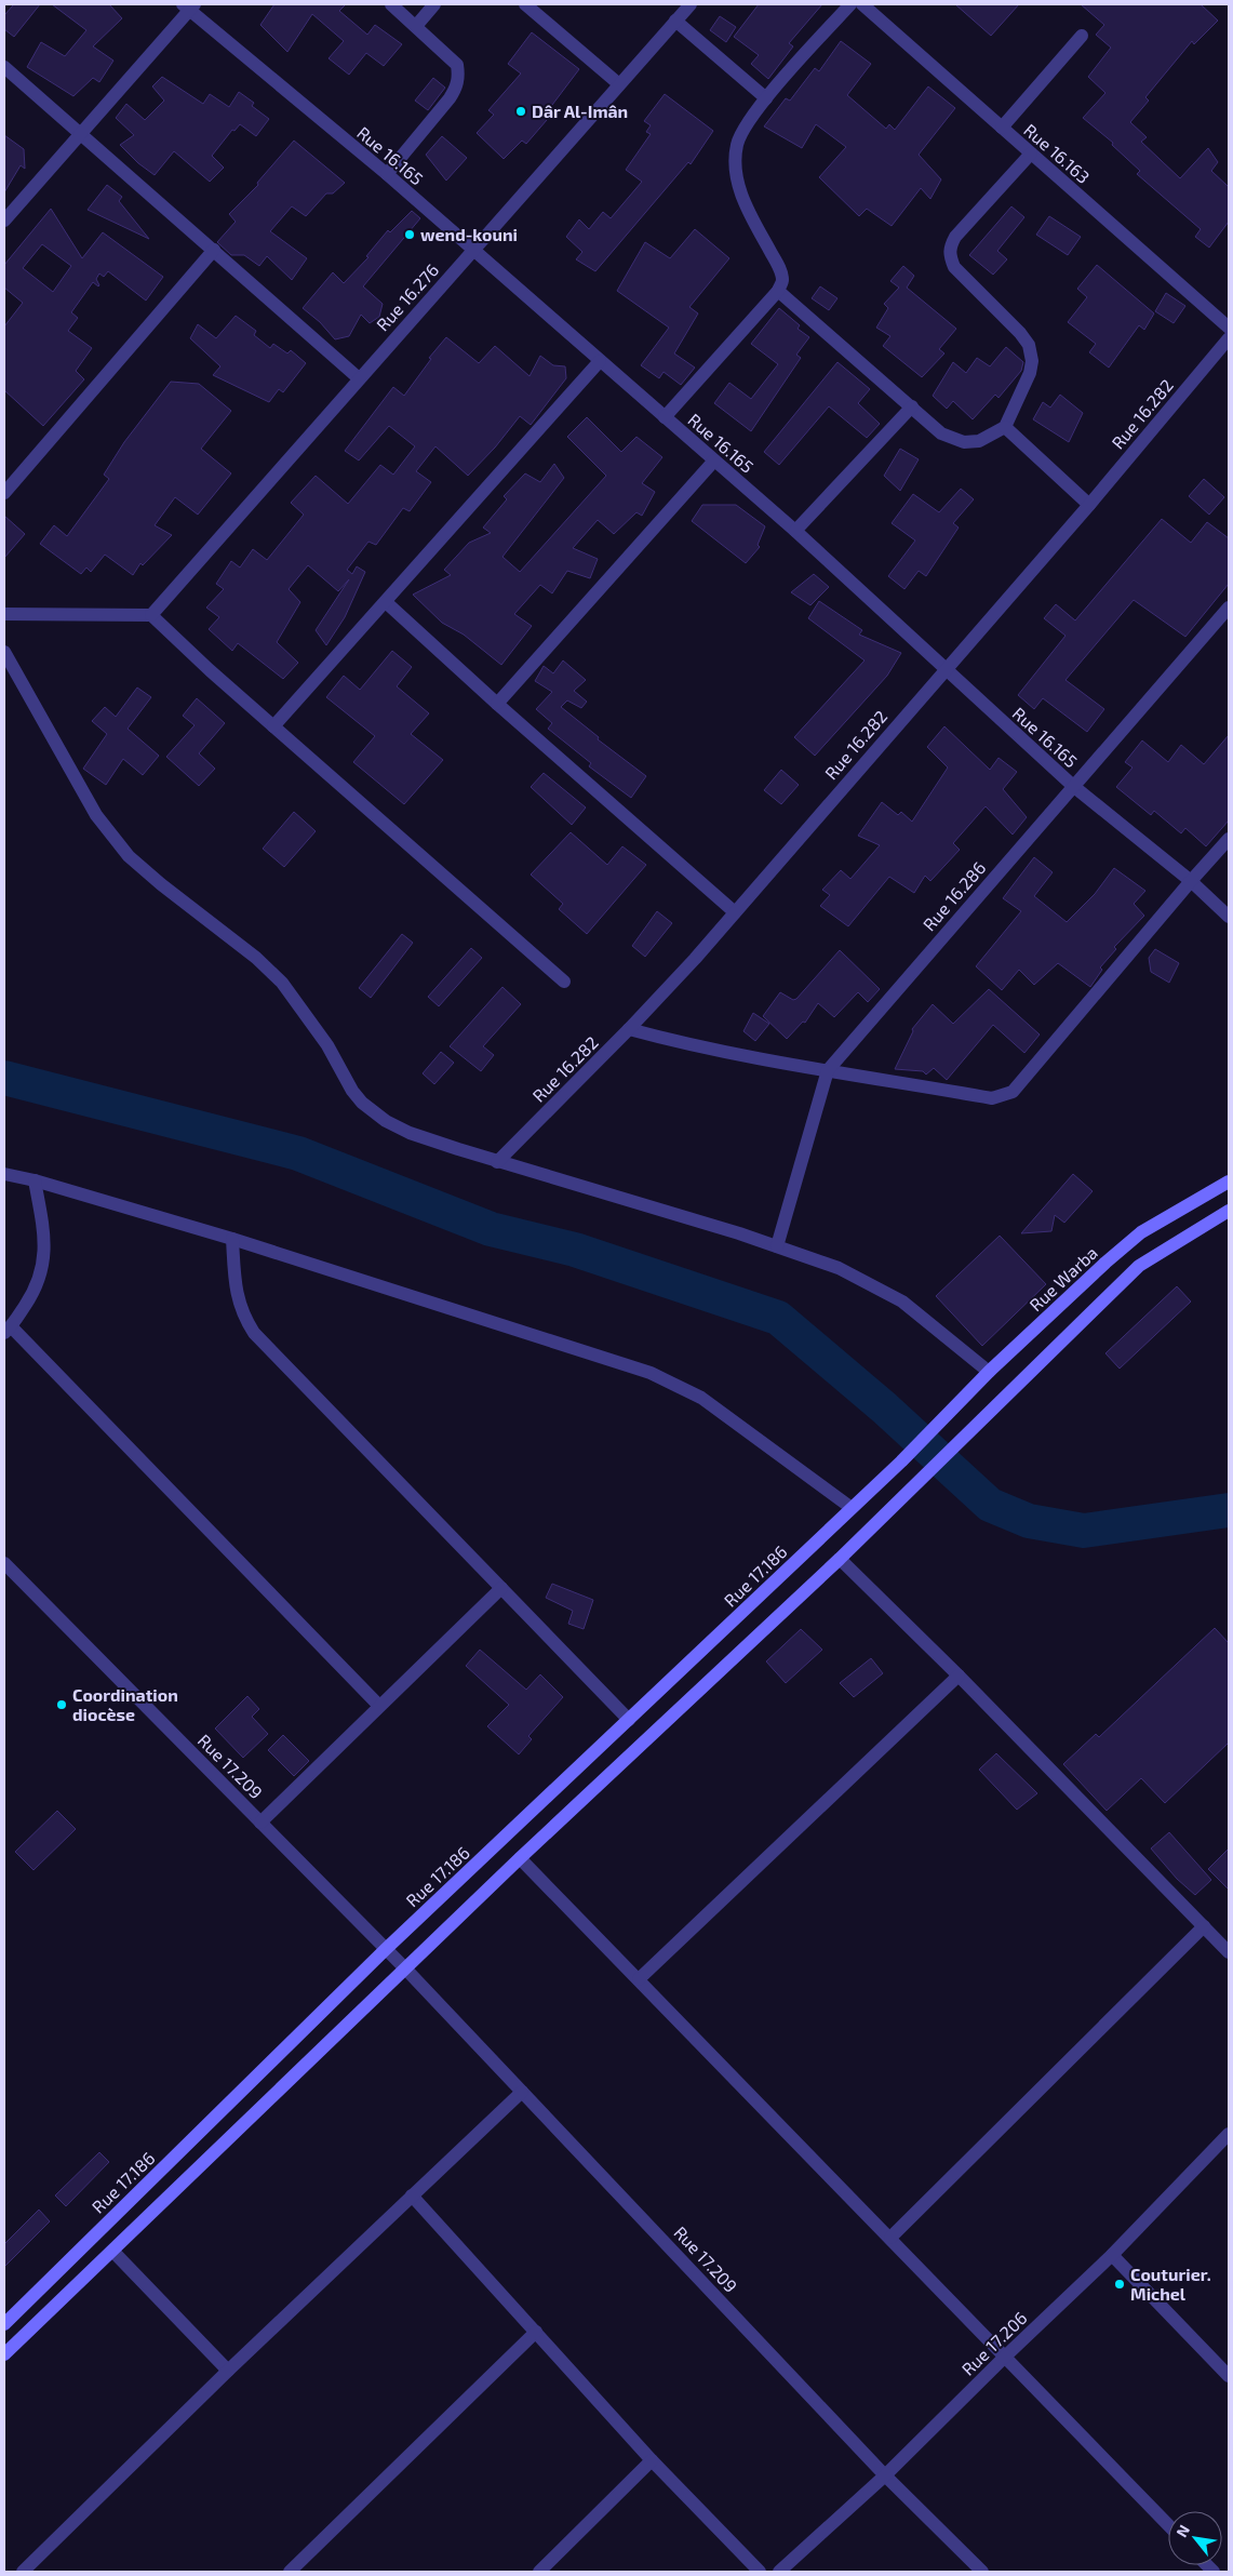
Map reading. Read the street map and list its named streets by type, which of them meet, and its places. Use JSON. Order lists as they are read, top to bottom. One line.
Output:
{"streets":{"main road":["Rue Warba","Rue 17.186"],"street":["Rue 16.163","Rue 16.165","Rue 16.276","Rue 16.282","Rue 16.286","Rue 17.209","Rue 17.206"]},"crossings":[["Rue 16.165","Rue 16.276"],["Rue 16.165","Rue 16.282"],["Rue 16.165","Rue 16.286"],["Rue Warba","Rue 17.186"],["Rue 17.186","Rue 17.209"],["Rue 17.209","Rue 17.206"]],"places":["Dâr Al-Imân","wend-kouni","Coordination diocèse","Couturier. Michel"],"north":"top left"}
